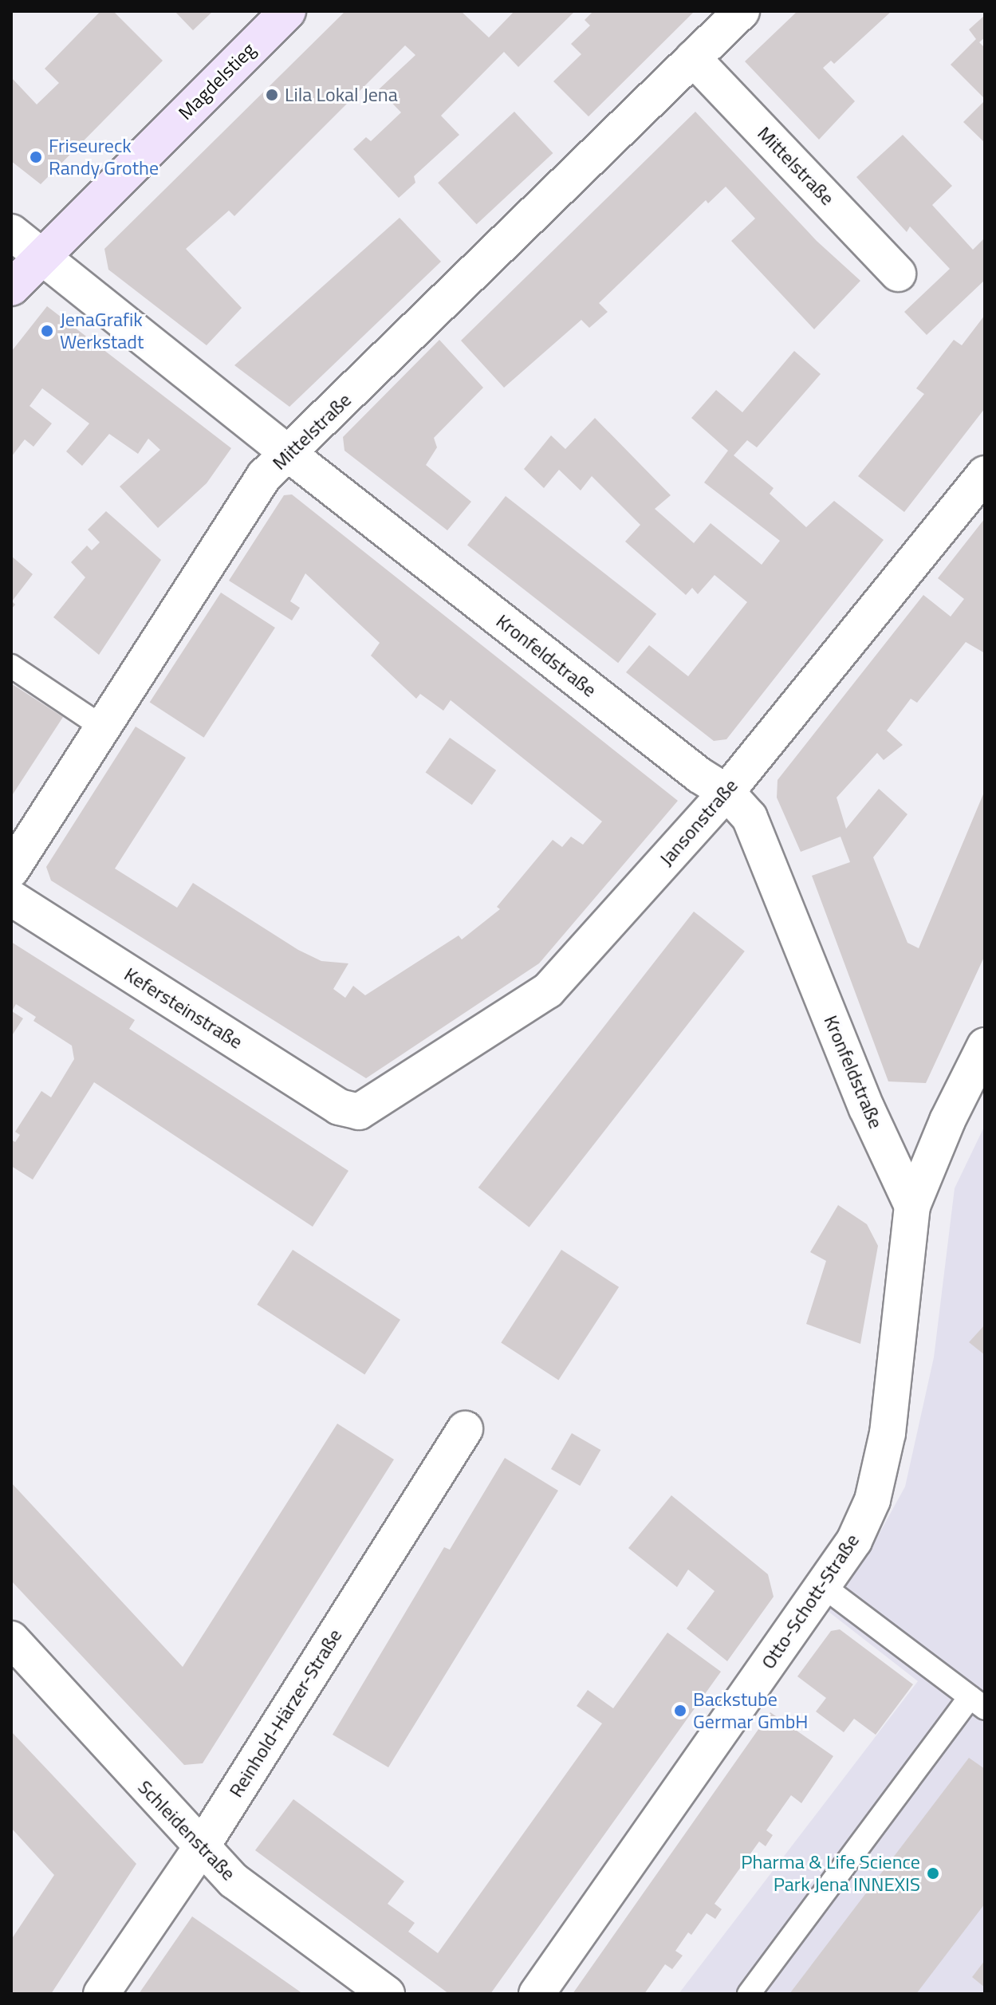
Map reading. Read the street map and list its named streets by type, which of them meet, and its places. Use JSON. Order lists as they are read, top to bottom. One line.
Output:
{"streets":{"main road":["Magdelstieg"],"street":["Mittelstraße","Kronfeldstraße","Jansonstraße","Kefersteinstraße","Otto-Schott-Straße","Reinhold-Härzer-Straße","Schleidenstraße"]},"crossings":[["Magdelstieg","Kronfeldstraße"],["Mittelstraße","Kronfeldstraße"],["Kronfeldstraße","Jansonstraße"],["Kronfeldstraße","Otto-Schott-Straße"],["Jansonstraße","Kefersteinstraße"],["Reinhold-Härzer-Straße","Schleidenstraße"]],"places":["Lila Lokal Jena","Friseureck Randy Grothe","JenaGrafik Werkstadt","Backstube Germar GmbH","Pharma & Life Science Park Jena INNEXIS"]}
